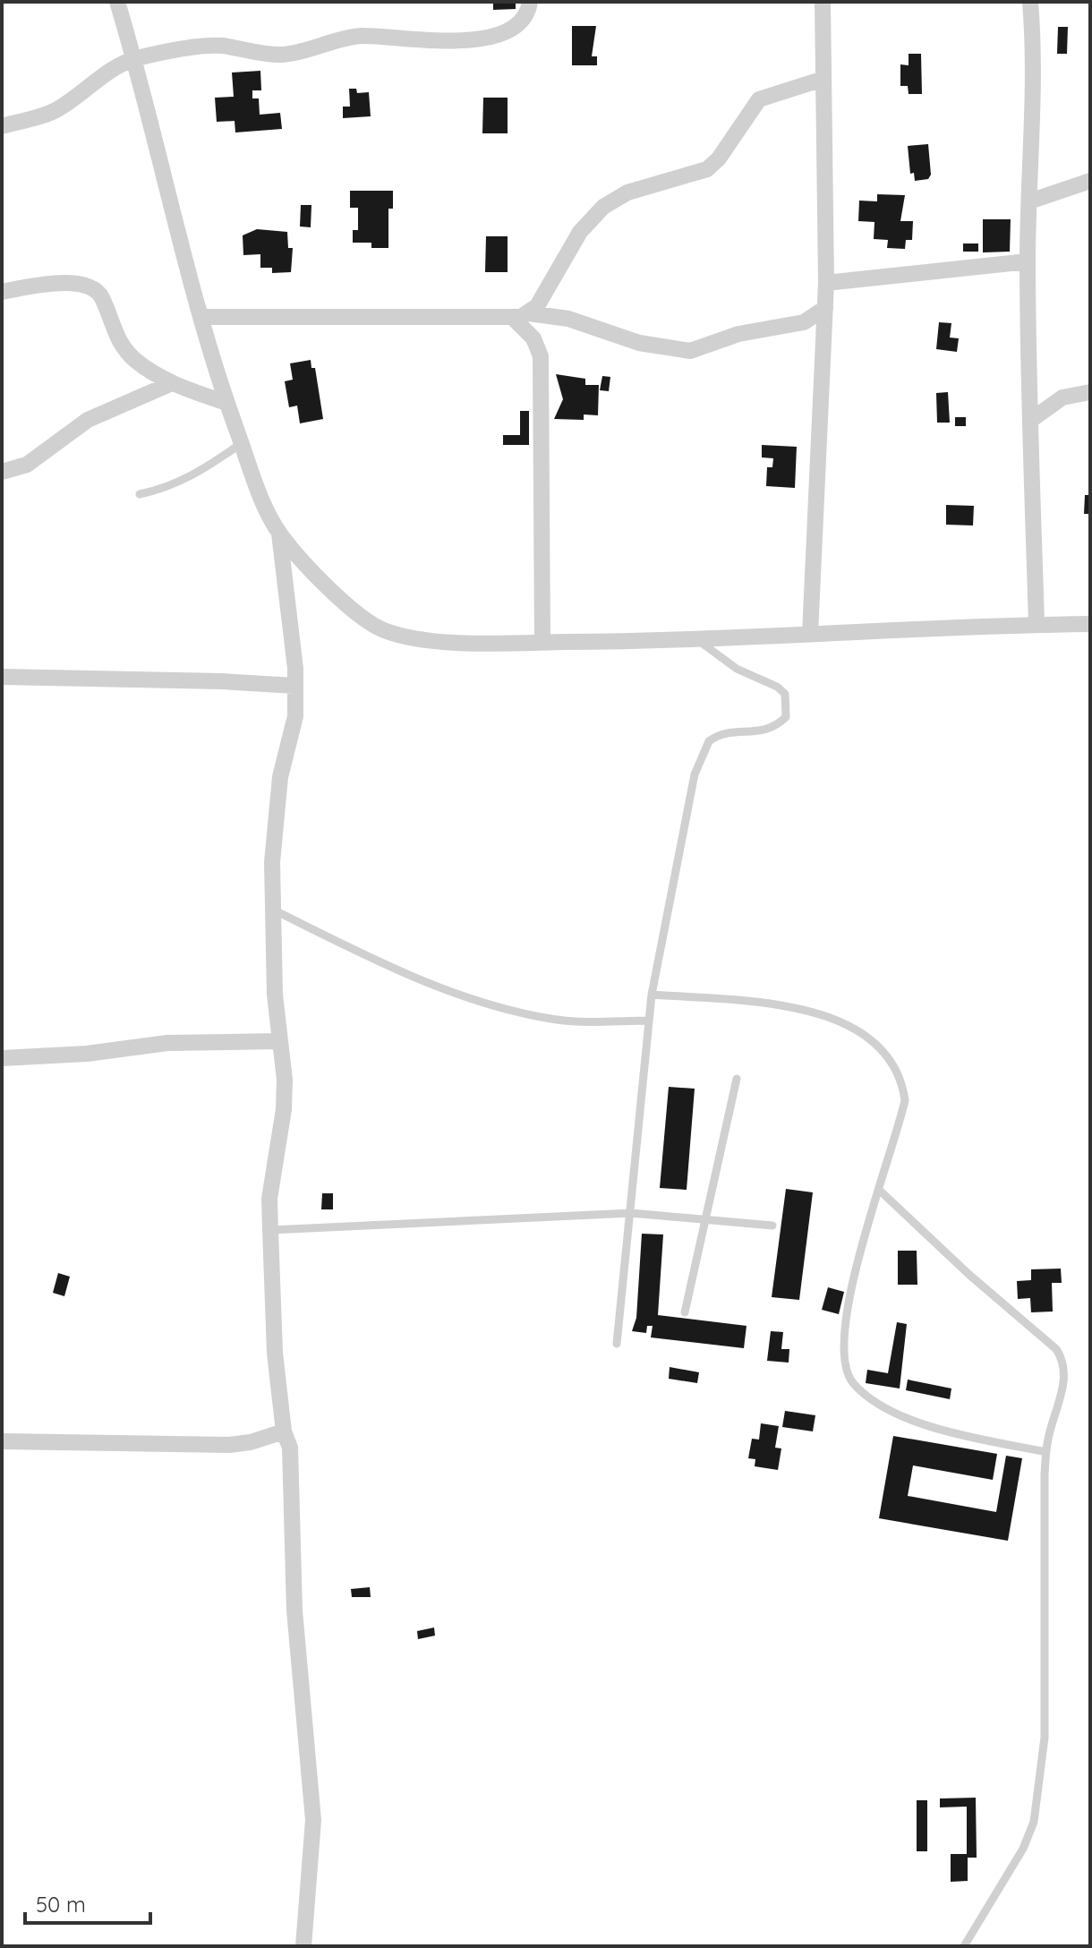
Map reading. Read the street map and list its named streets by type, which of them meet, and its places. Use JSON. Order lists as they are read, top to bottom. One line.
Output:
{"scale_bar":"50 m"}
